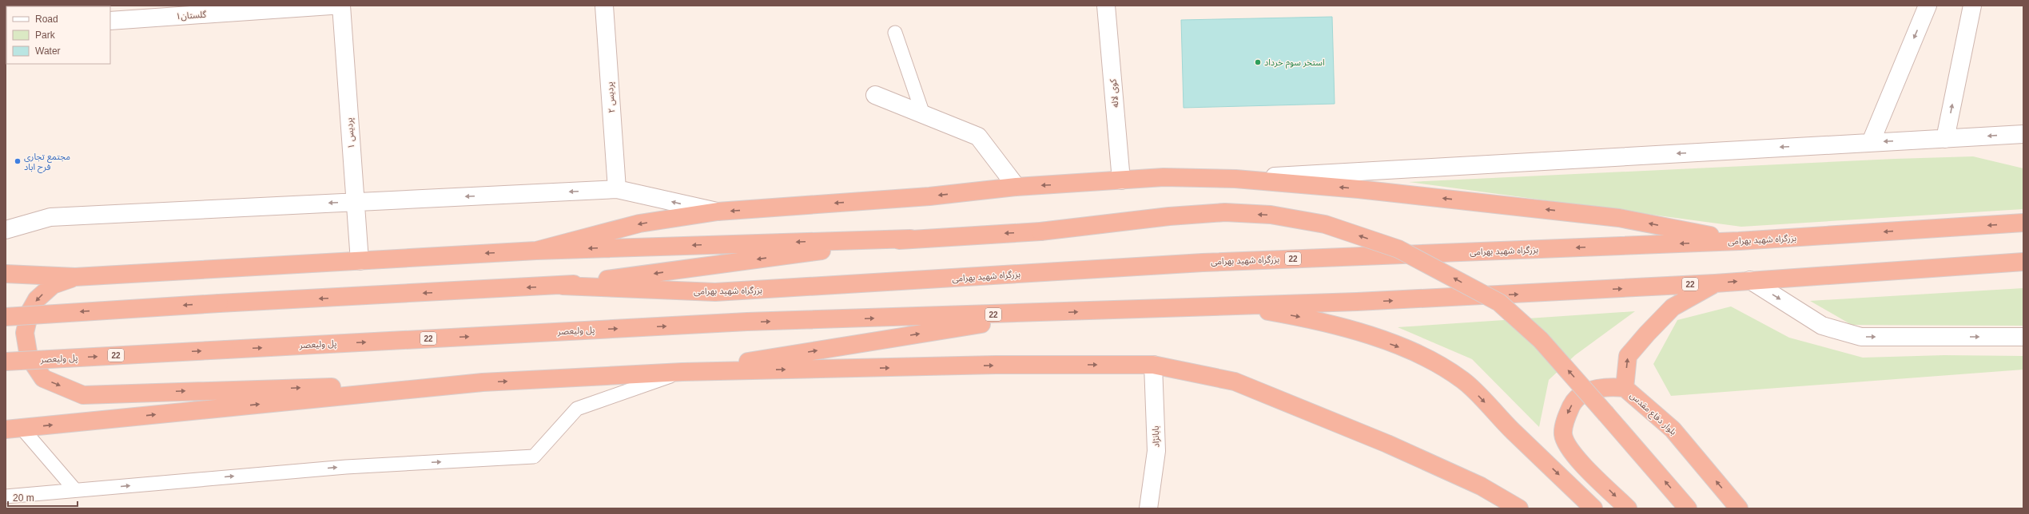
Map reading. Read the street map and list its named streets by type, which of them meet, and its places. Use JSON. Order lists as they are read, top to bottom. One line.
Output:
{"streets":{"highway":["بزرگراه شهید بهرامی","22","پل ولیعصر","بلوار دفاع مقدس"],"street":["گلستان۱","کوی لاله","پردیس ۲","پردیس ۱","بابانژاد"]},"crossings":[["بزرگراه شهید بهرامی","22"],["22","پل ولیعصر"],["22","بلوار دفاع مقدس"]],"places":["استخر سوم خرداد","مجتمع تجاری فرح اباد"],"legend":["Road","Park","Water"],"scale_bar":"20 m"}
